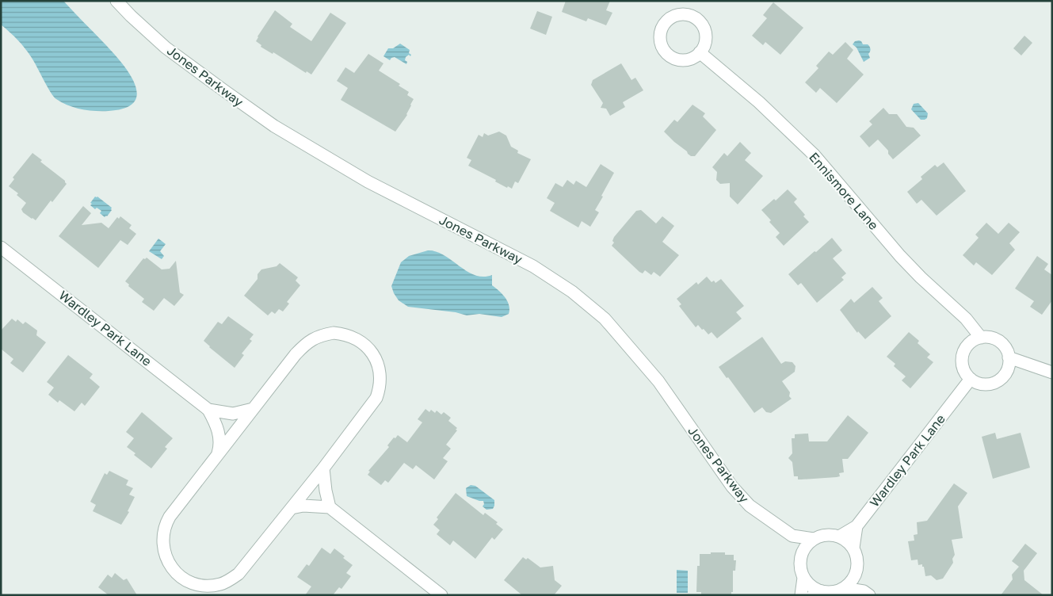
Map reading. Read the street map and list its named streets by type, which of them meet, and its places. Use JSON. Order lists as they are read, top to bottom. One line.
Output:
{"streets":{"street":["Jones Parkway","Ennismore Lane","Wardley Park Lane"]},"crossings":[["Jones Parkway","Wardley Park Lane"],["Ennismore Lane","Wardley Park Lane"]]}
